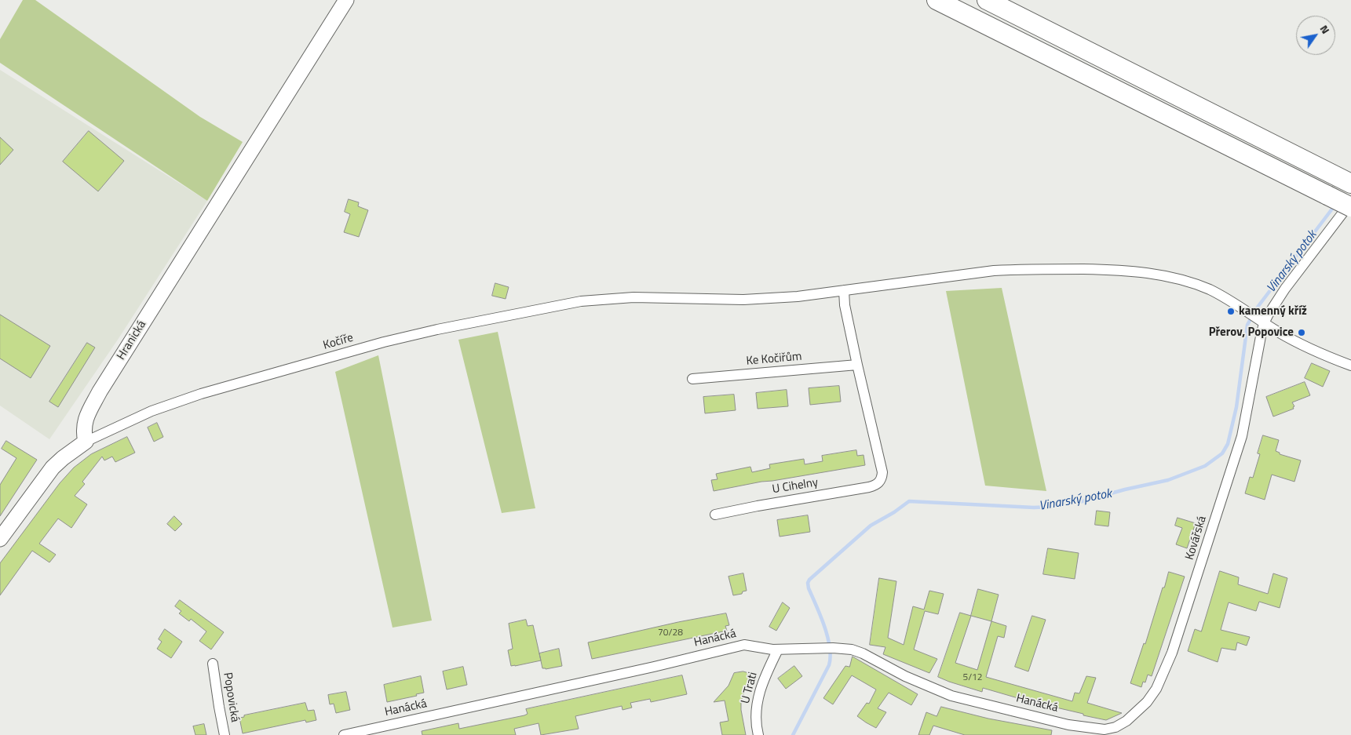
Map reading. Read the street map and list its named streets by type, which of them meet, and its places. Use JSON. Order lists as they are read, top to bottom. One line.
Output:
{"streets":{"main road":["Hranická"],"street":["Kočíře","Ke Kočiřům","U Cihelny","Kovářská","Hanácká","U Trati","Popovická"]},"crossings":[["Hranická","Kočíře"],["Kočíře","Kovářská"],["Ke Kočiřům","U Cihelny"],["Kovářská","Hanácká"],["Hanácká","U Trati"]],"water":["Vinarský potok"],"places":["kamenný kříž","Přerov, Popovice"],"house_numbers":["70/28","5/12"],"north":"top right"}
